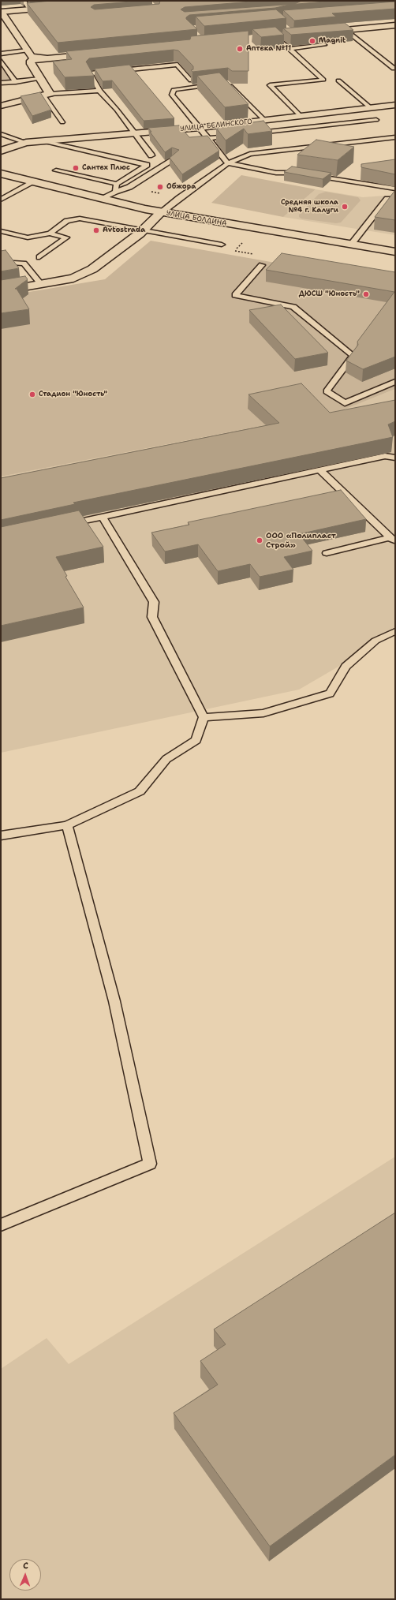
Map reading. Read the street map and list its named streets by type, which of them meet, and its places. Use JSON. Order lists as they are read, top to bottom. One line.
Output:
{"streets":{"street":["УЛИЦА БЕЛИНСКОГО","УЛИЦА БОЛДИНА"]},"places":["Magnit","Аптека №11","Сантех Плюс","Обжора","Средняя школа №4 г. Калуги","Avtostrada","ДЮСШ \"Юность\"","Стадион \"Юность\"","ООО «Полипласт Строй»"],"north":"top"}
